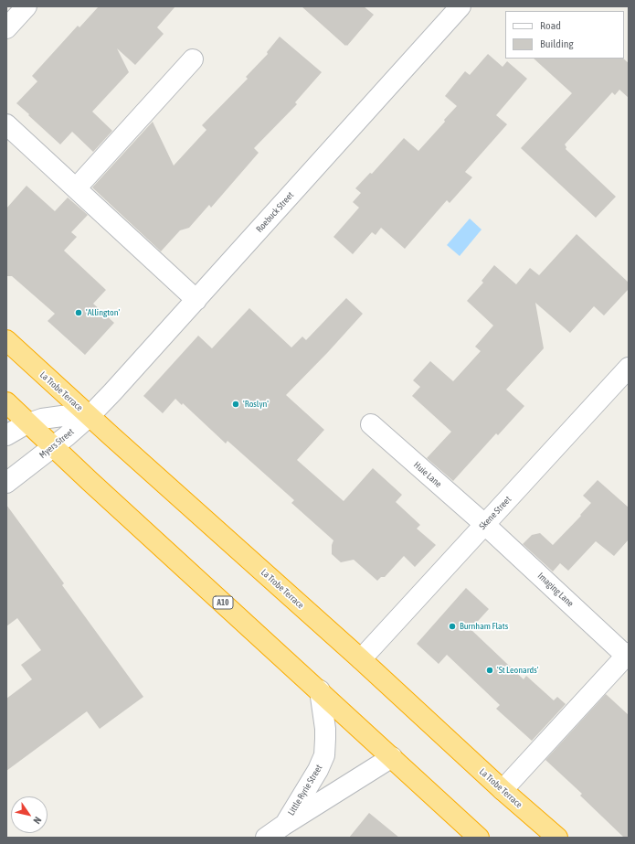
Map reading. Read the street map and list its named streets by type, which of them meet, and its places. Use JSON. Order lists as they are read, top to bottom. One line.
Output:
{"streets":{"highway":["La Trobe Terrace","A10"],"street":["Roebuck Street","Myers Street","Huie Lane","Skene Street","Imaging Lane","Little Ryrie Street"]},"crossings":[["Roebuck Street","La Trobe Terrace"],["Roebuck Street","Myers Street"],["La Trobe Terrace","Myers Street"],["La Trobe Terrace","Skene Street"],["Myers Street","A10"],["Huie Lane","Skene Street"],["Huie Lane","Imaging Lane"],["Skene Street","Imaging Lane"],["A10","Little Ryrie Street"]],"places":["'Allington'","'Roslyn'","Burnham Flats","'St Leonards'"],"legend":["Road","Building"],"north":"bottom right"}
